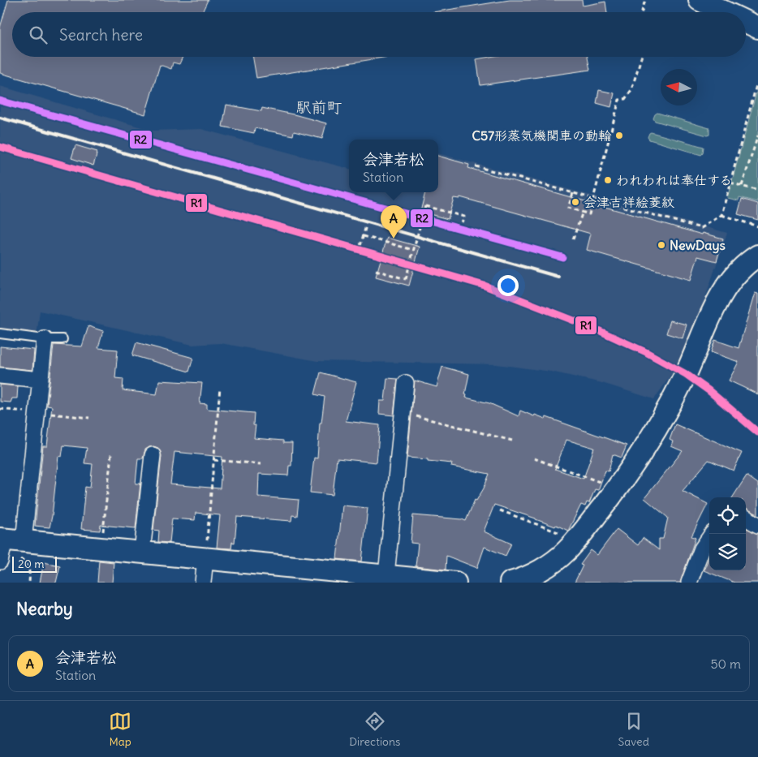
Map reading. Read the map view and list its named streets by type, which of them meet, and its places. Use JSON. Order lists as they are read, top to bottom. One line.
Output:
{"districts":["駅前町"],"places":["C57形蒸気機関車の動輪","われわれは奉仕する","会津吉祥絵菱紋","NewDays"],"lines":["transit line R2","transit line R1"],"scale_bar":"20 m","north":"left","page":{"search":"Search here","popup":["会津若松","Station"],"pins":"A","scale":"20 m","heading":"Nearby","list":[{"mark":"A","name":"会津若松","note":"Station","value":"50 m"}],"nav":["Map","Directions","Saved"]}}
